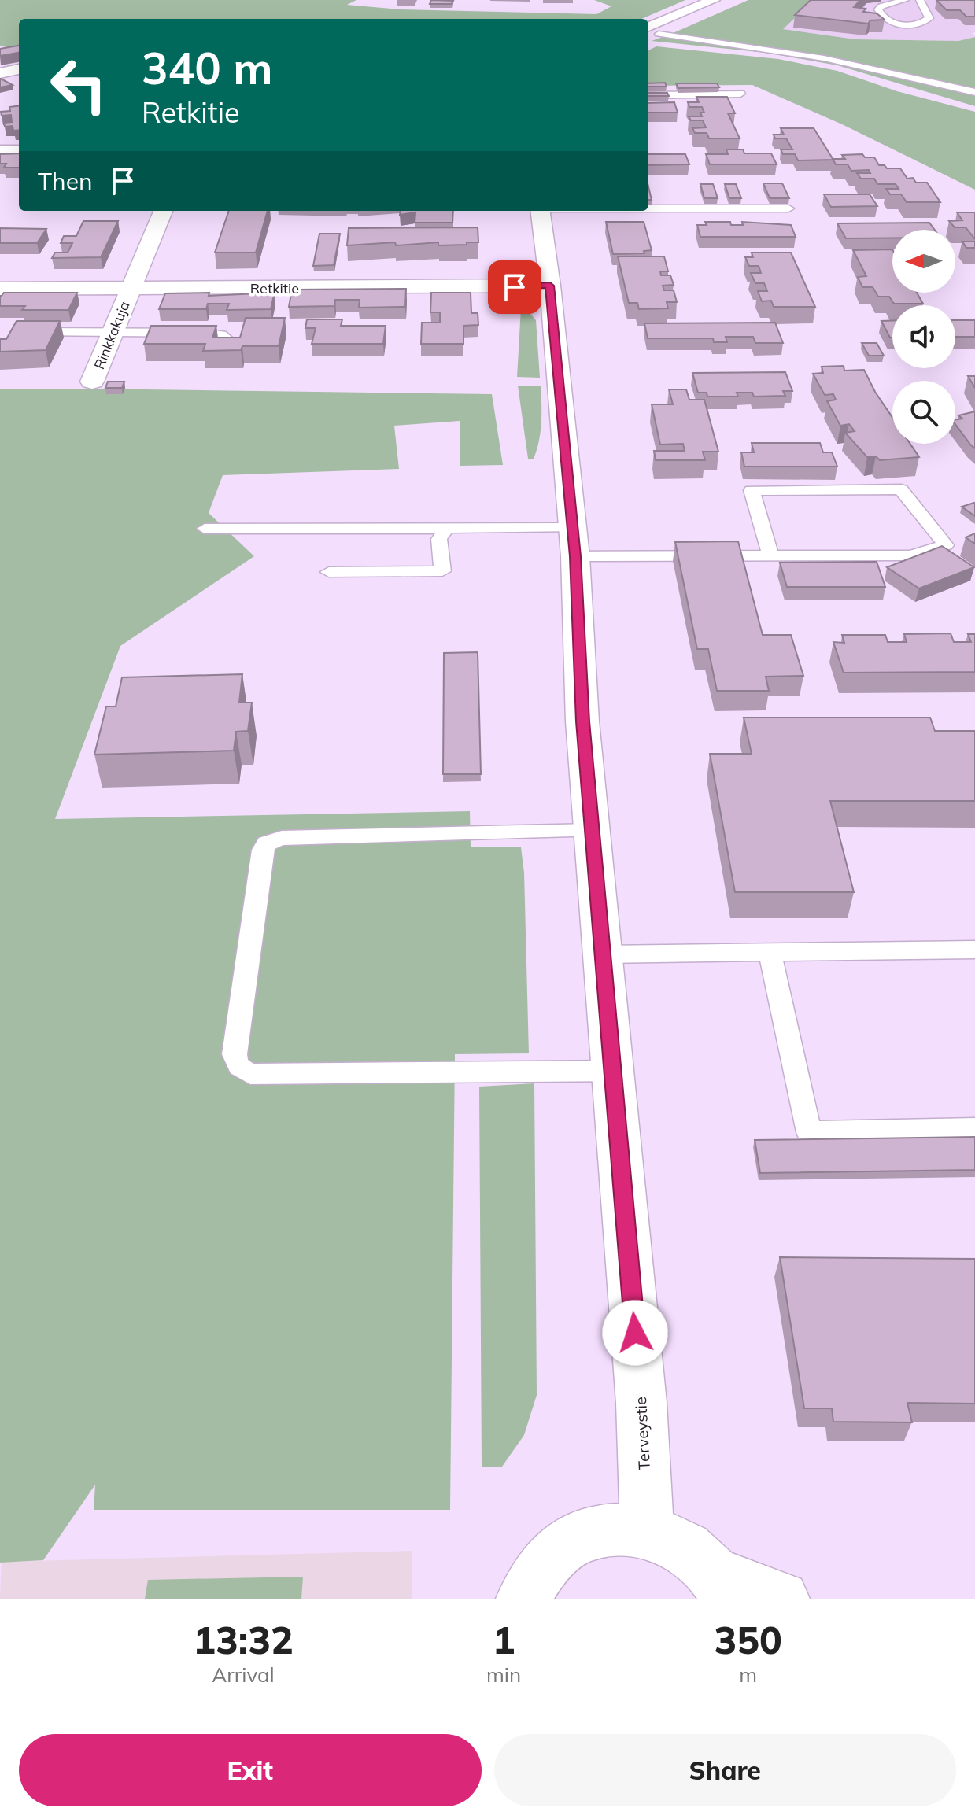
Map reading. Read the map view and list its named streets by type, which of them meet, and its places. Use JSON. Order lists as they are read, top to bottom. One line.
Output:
{"streets":{"main road":["Retkitie","Rinkkakuja","Terveystie"]},"crossings":[["Retkitie","Rinkkakuja"],["Retkitie","Terveystie"]],"north":"left","page":{"turn":["340 m","Retkitie"],"then":"Then","eta":["13:32","Arrival","1","min","350","m"],"buttons":["Exit","Share"]}}
